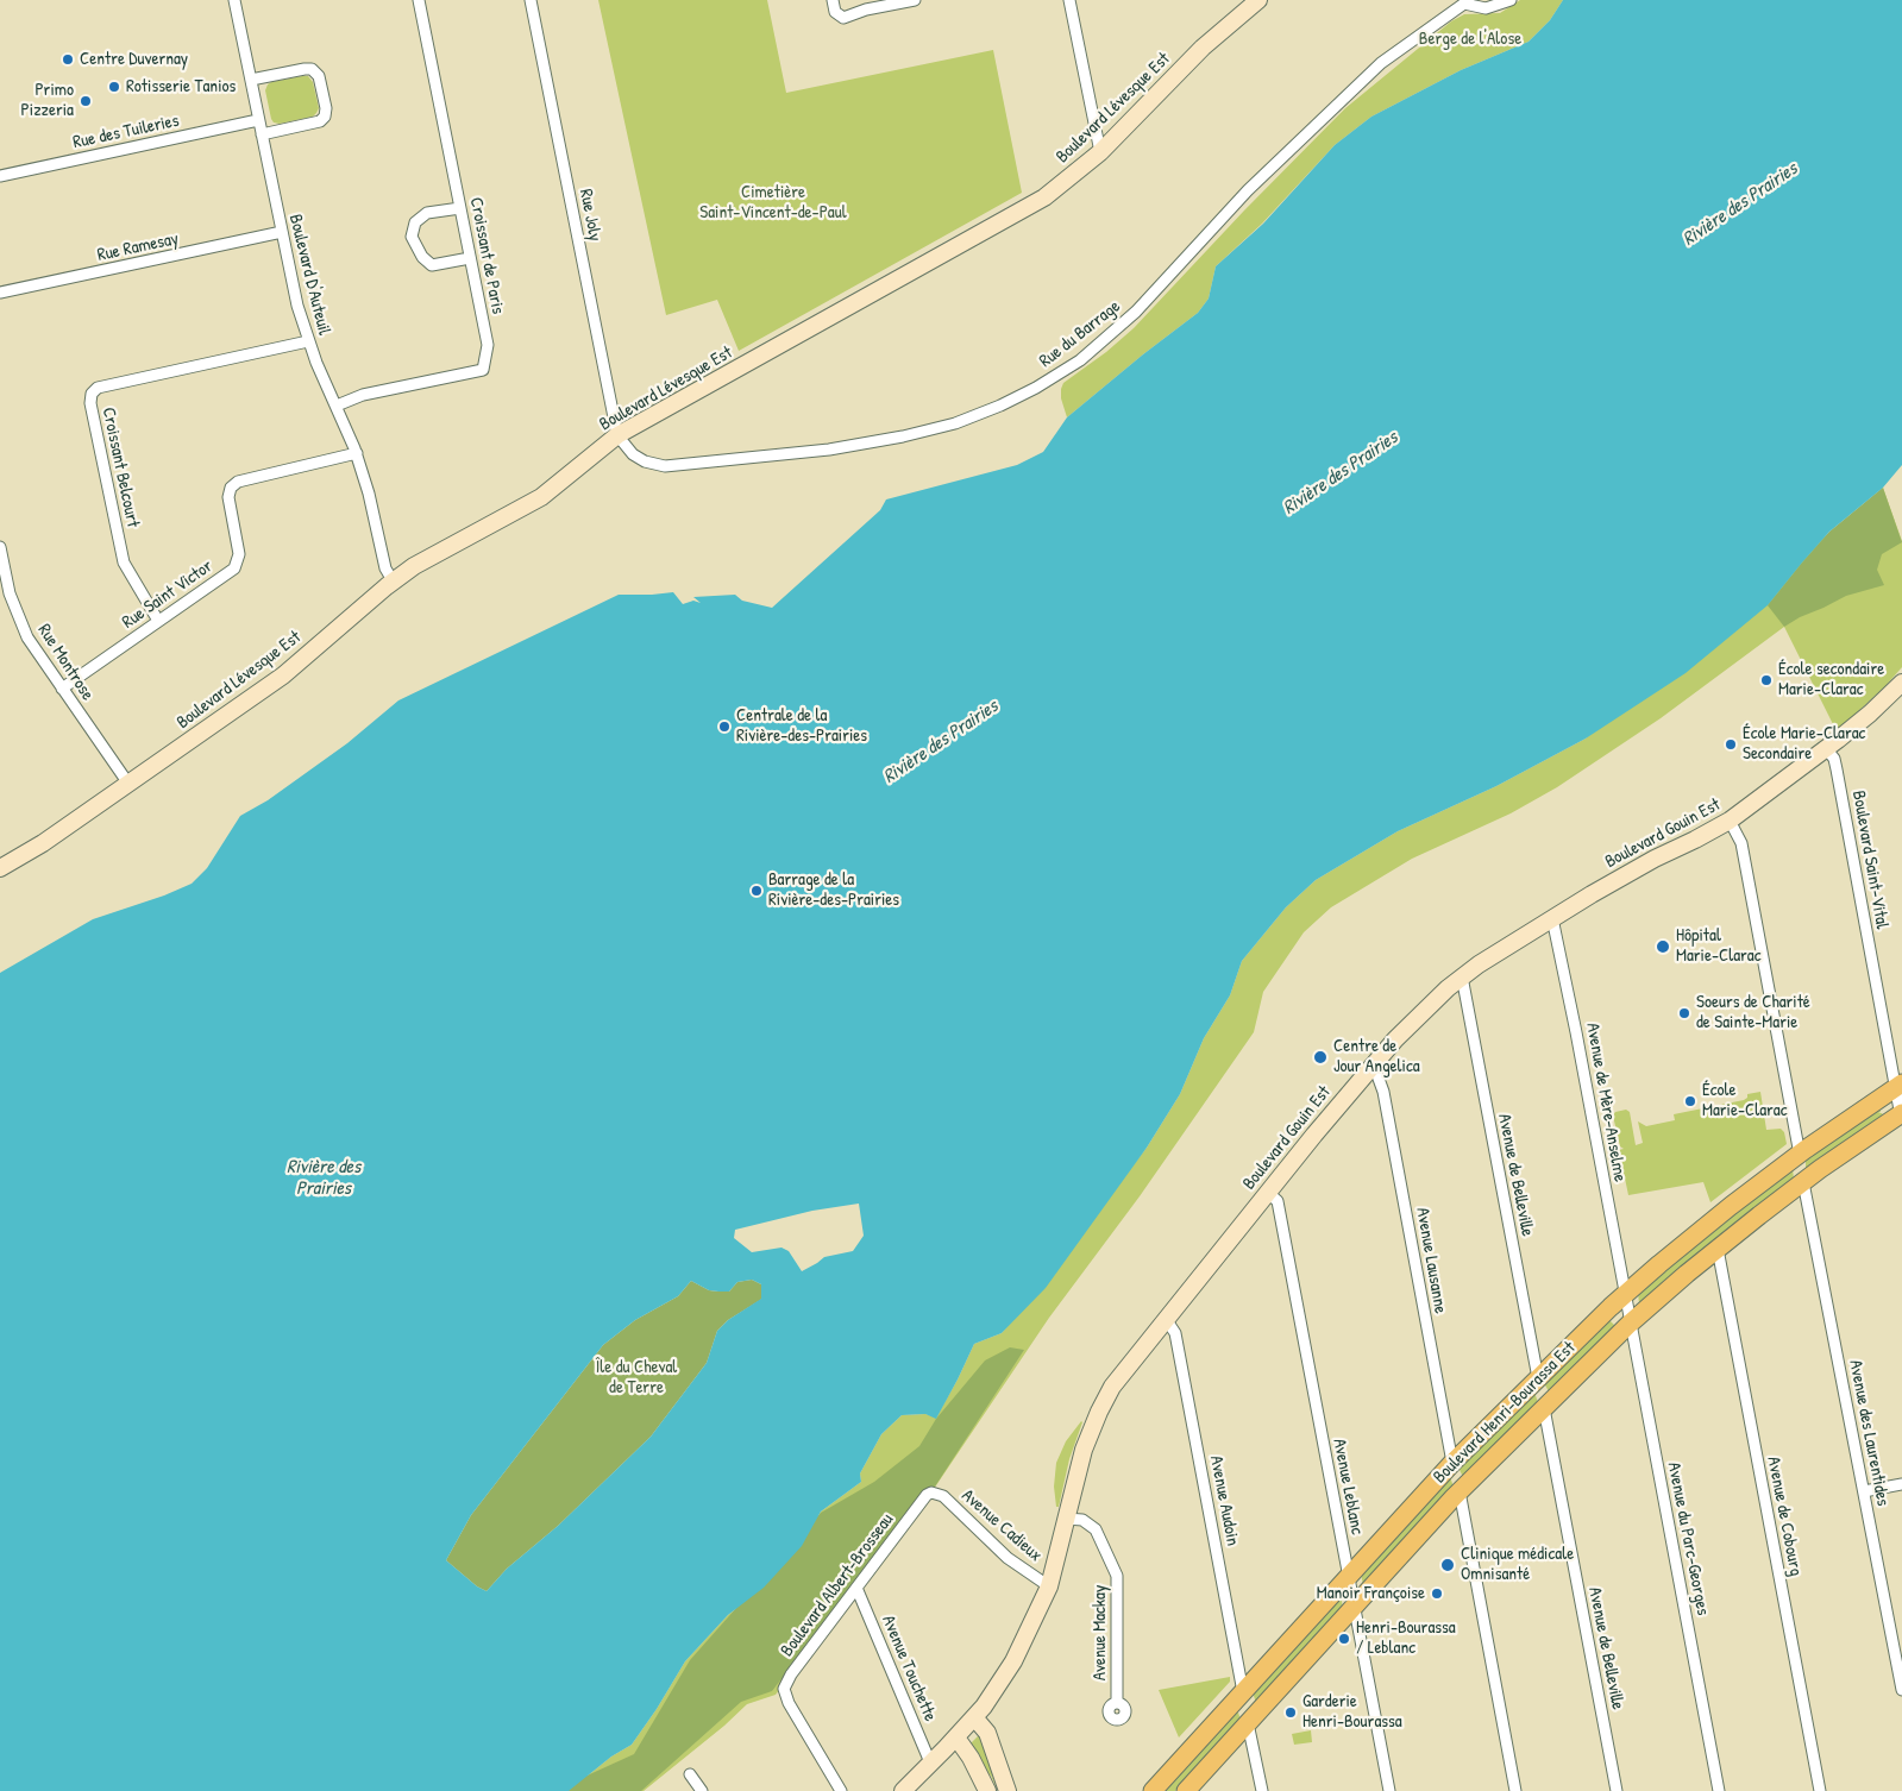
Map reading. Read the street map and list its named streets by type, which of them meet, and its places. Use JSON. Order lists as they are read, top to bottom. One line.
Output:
{"streets":{"main road":["Boulevard Henri-Bourassa Est"],"street":["Boulevard Lévesque Est","Rue des Tuileries","Rue Joly","Rue Ramesay","Croissant de Paris","Boulevard D'Auteuil","Rue du Barrage","Croissant Belcourt","Rue Saint Victor","Rue Montrose","Boulevard Gouin Est","Boulevard Saint-Vital","Avenue de Mère-Anselme","Avenue de Belleville","Avenue Lausanne","Avenue des Laurentides","Avenue Leblanc","Avenue Audoin","Avenue de Cobourg","Avenue Cadieux","Avenue du Parc-Georges","Boulevard Albert-Brosseau","Avenue Mackay","Avenue Touchette"]},"crossings":[["Boulevard Lévesque Est","Rue Joly"],["Boulevard Lévesque Est","Boulevard D'Auteuil"],["Boulevard Lévesque Est","Rue du Barrage"],["Boulevard Lévesque Est","Rue Montrose"],["Rue des Tuileries","Boulevard D'Auteuil"],["Rue Joly","Rue du Barrage"],["Rue Ramesay","Boulevard D'Auteuil"],["Croissant de Paris","Boulevard D'Auteuil"],["Boulevard D'Auteuil","Croissant Belcourt"],["Boulevard D'Auteuil","Rue Saint Victor"],["Croissant Belcourt","Rue Saint Victor"],["Rue Saint Victor","Rue Montrose"],["Boulevard Gouin Est","Boulevard Saint-Vital"],["Boulevard Gouin Est","Avenue de Mère-Anselme"],["Boulevard Gouin Est","Avenue de Belleville"],["Boulevard Gouin Est","Avenue Lausanne"],["Boulevard Gouin Est","Avenue Leblanc"],["Boulevard Gouin Est","Avenue Audoin"],["Boulevard Gouin Est","Avenue Cadieux"],["Boulevard Gouin Est","Avenue Mackay"],["Boulevard Gouin Est","Avenue Touchette"],["Boulevard Saint-Vital","Boulevard Henri-Bourassa Est"],["Avenue de Mère-Anselme","Boulevard Henri-Bourassa Est"],["Avenue de Mère-Anselme","Avenue du Parc-Georges"],["Avenue de Belleville","Boulevard Henri-Bourassa Est"],["Avenue Lausanne","Boulevard Henri-Bourassa Est"],["Boulevard Henri-Bourassa Est","Avenue des Laurentides"],["Boulevard Henri-Bourassa Est","Avenue Leblanc"],["Boulevard Henri-Bourassa Est","Avenue Audoin"],["Boulevard Henri-Bourassa Est","Avenue de Cobourg"],["Boulevard Henri-Bourassa Est","Avenue du Parc-Georges"],["Avenue Cadieux","Boulevard Albert-Brosseau"],["Boulevard Albert-Brosseau","Avenue Touchette"]],"water":["Rivière des Prairies"],"parks":["Berge de l'Alose","Cimetière Saint-Vincent-de-Paul","Île du Cheval de Terre"],"places":["Centre Duvernay","Rotisserie Tanios","Primo Pizzeria","École secondaire Marie-Clarac","Centrale de la Rivière-des-Prairies","École Marie-Clarac Secondaire","Barrage de la Rivière-des-Prairies","Hôpital Marie-Clarac","Soeurs de Charité de Sainte-Marie","Centre de Jour Angelica","École Marie-Clarac","Clinique médicale Omnisanté","Manoir Françoise","Henri-Bourassa / Leblanc","Garderie Henri-Bourassa"]}
